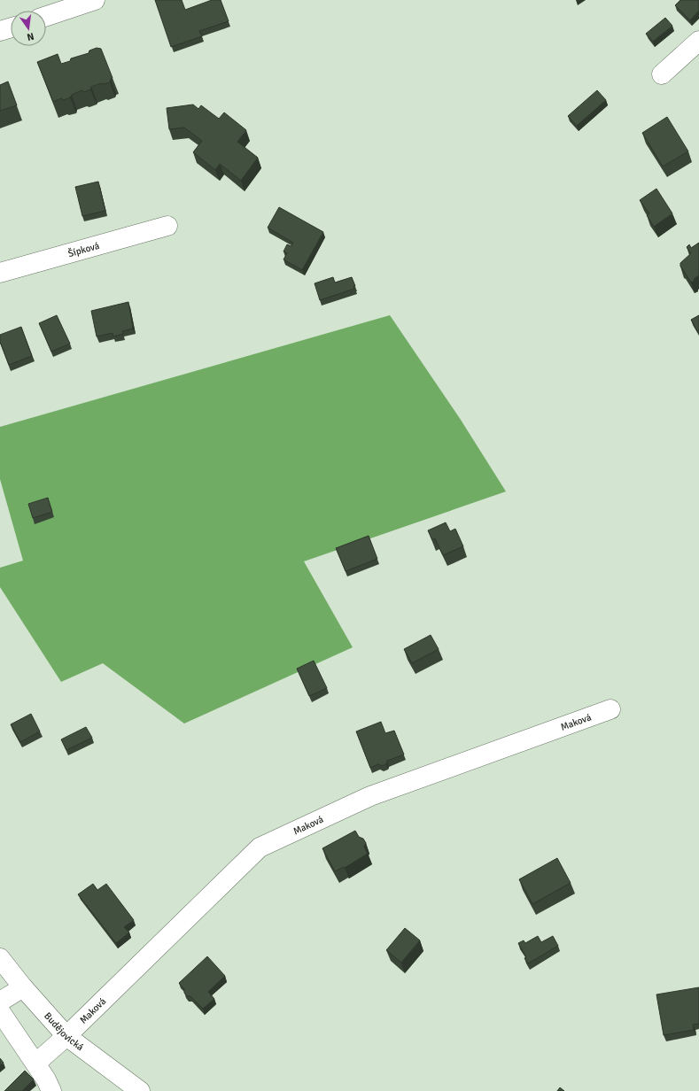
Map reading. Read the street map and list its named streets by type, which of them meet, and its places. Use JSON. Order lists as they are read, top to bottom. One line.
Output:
{"streets":{"street":["Šípková","Maková","Budějovická"]},"crossings":[["Maková","Budějovická"]],"north":"bottom"}
